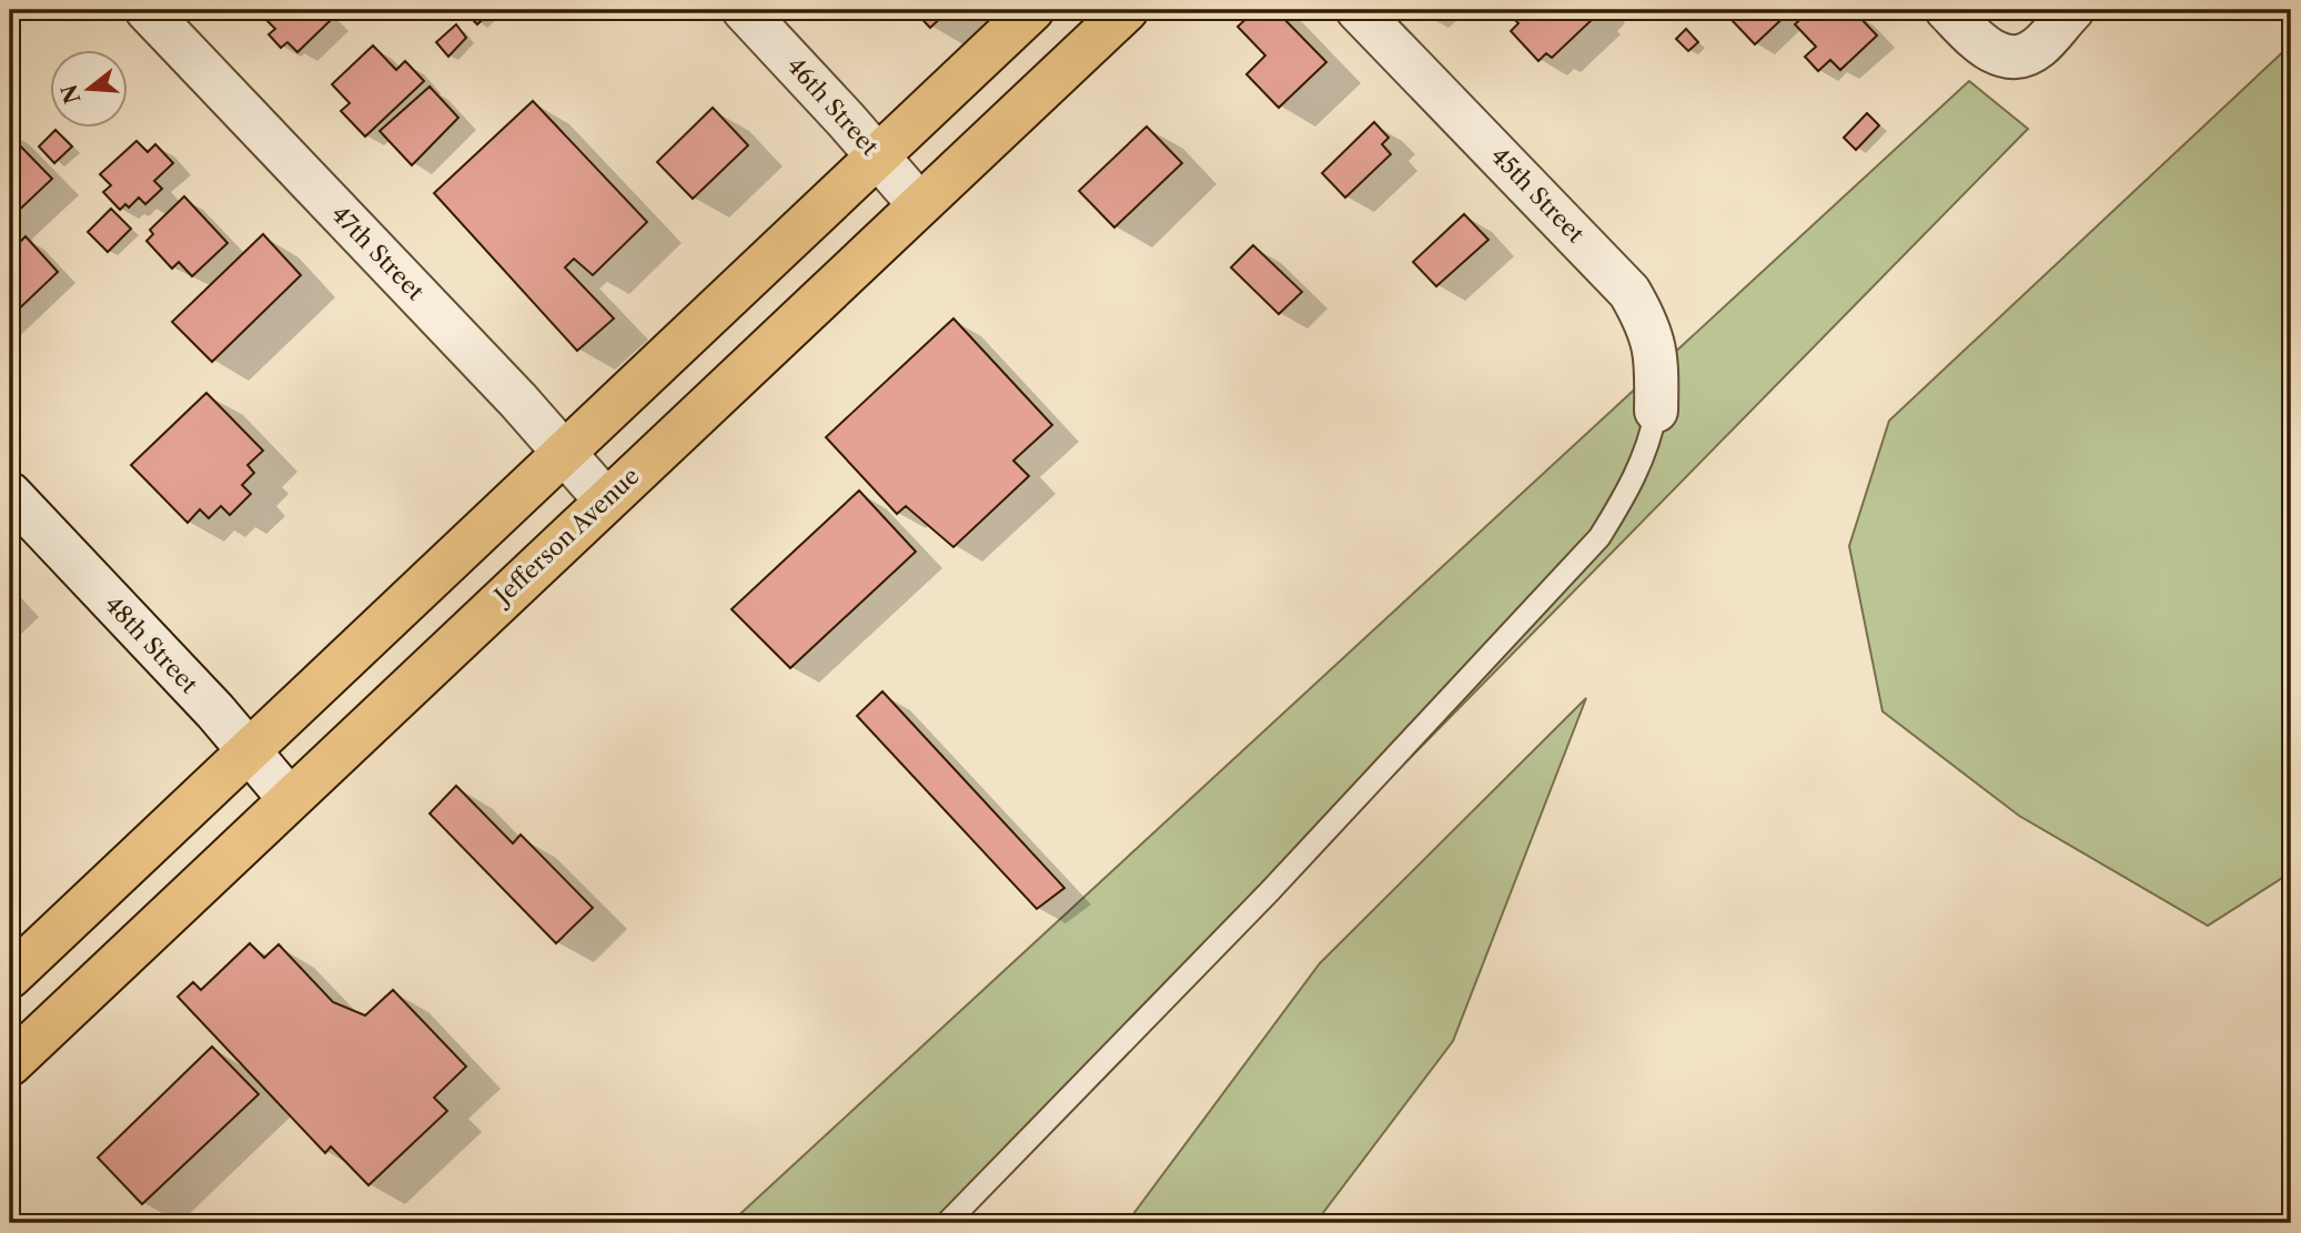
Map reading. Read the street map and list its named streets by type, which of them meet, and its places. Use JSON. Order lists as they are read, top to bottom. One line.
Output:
{"streets":{"main road":["Jefferson Avenue"],"street":["46th Street","45th Street","47th Street","48th Street"]},"crossings":[["46th Street","Jefferson Avenue"],["47th Street","Jefferson Avenue"],["Jefferson Avenue","48th Street"]],"north":"left"}
